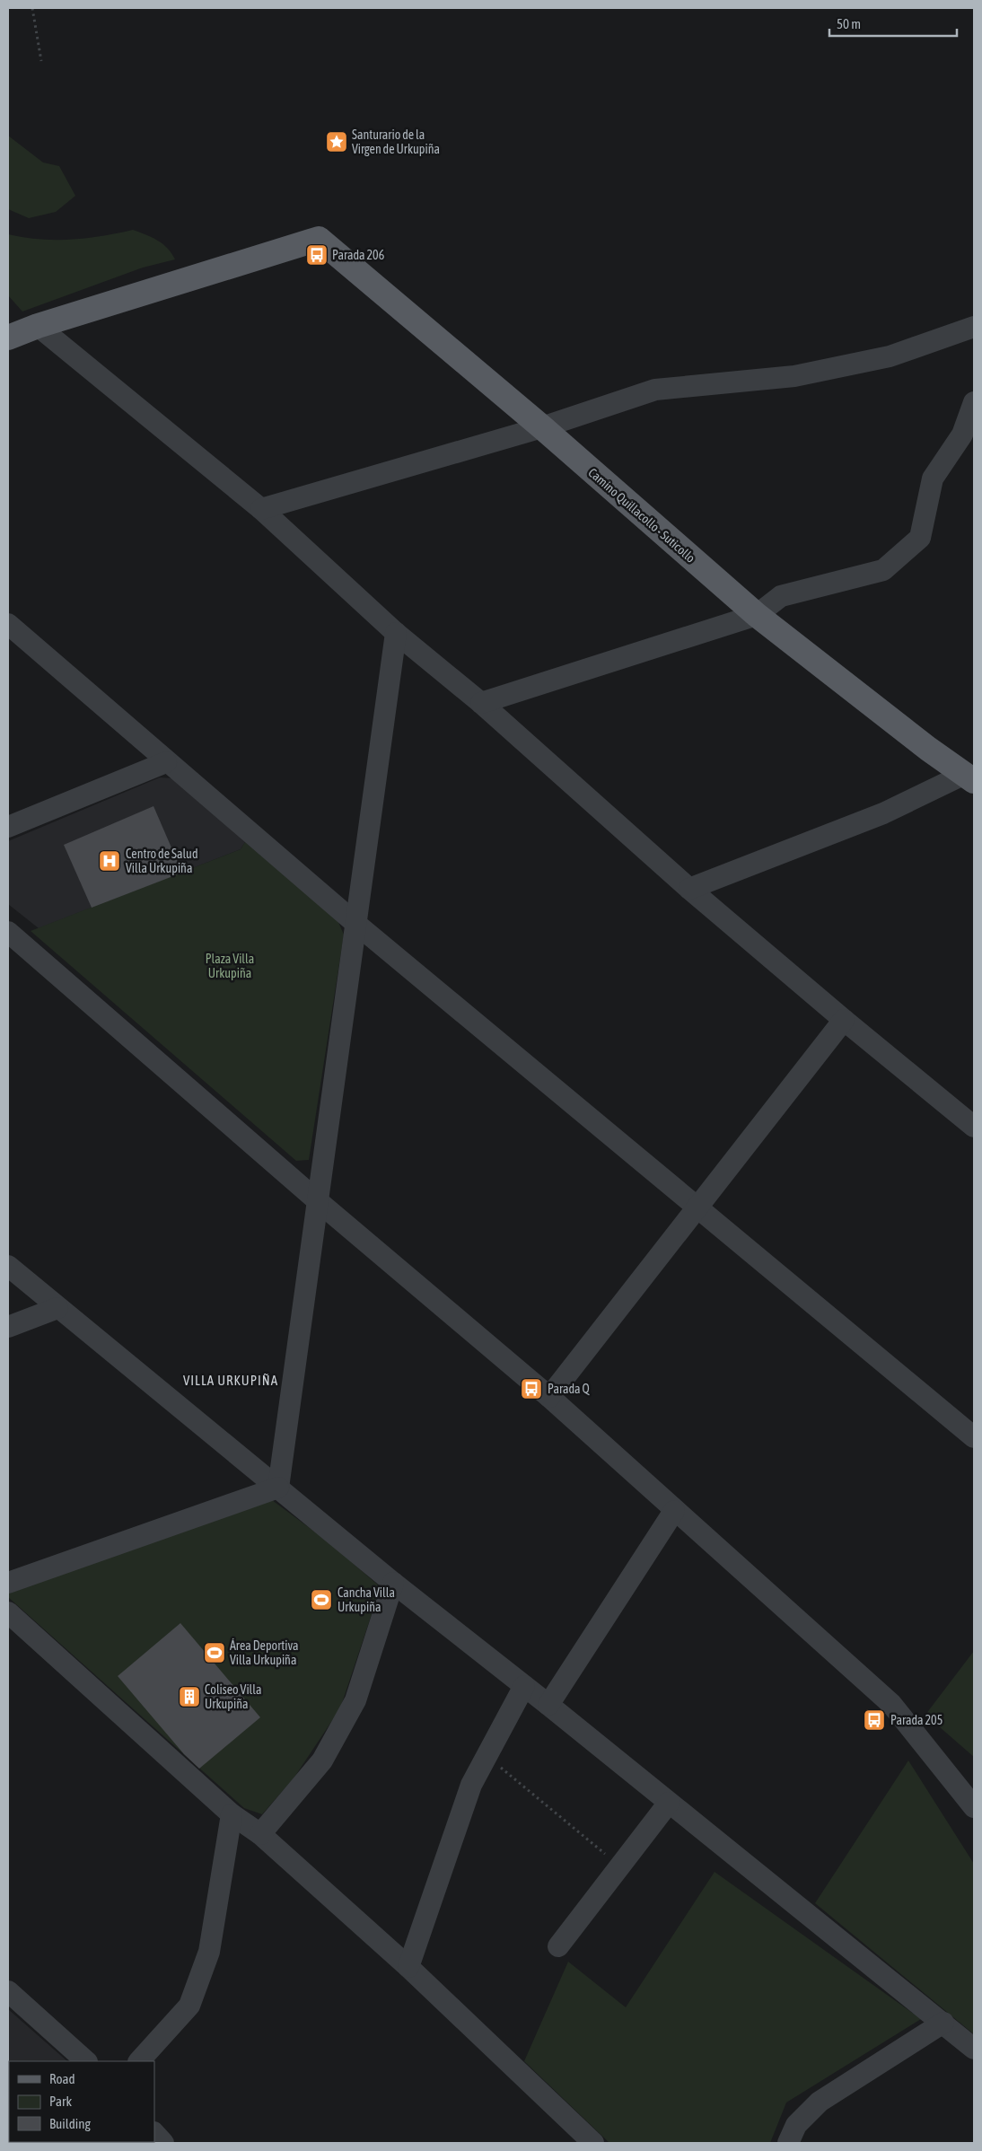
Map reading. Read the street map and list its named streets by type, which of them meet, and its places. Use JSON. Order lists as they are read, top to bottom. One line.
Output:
{"streets":{"main road":["Camino Quillacollo - Suticollo"]},"districts":["VILLA URKUPIÑA"],"parks":["Plaza Villa Urkupiña"],"places":{"place":["Santurario de la Virgen de Urkupiña"],"bus stop":["Parada 206","Parada Q","Parada 205"],"hospital":["Centro de Salud Villa Urkupiña"],"sports":["Cancha Villa Urkupiña","Área Deportiva Villa Urkupiña"],"building":["Coliseo Villa Urkupiña"]},"legend":["Road","Park","Building"],"scale_bar":"50 m"}
